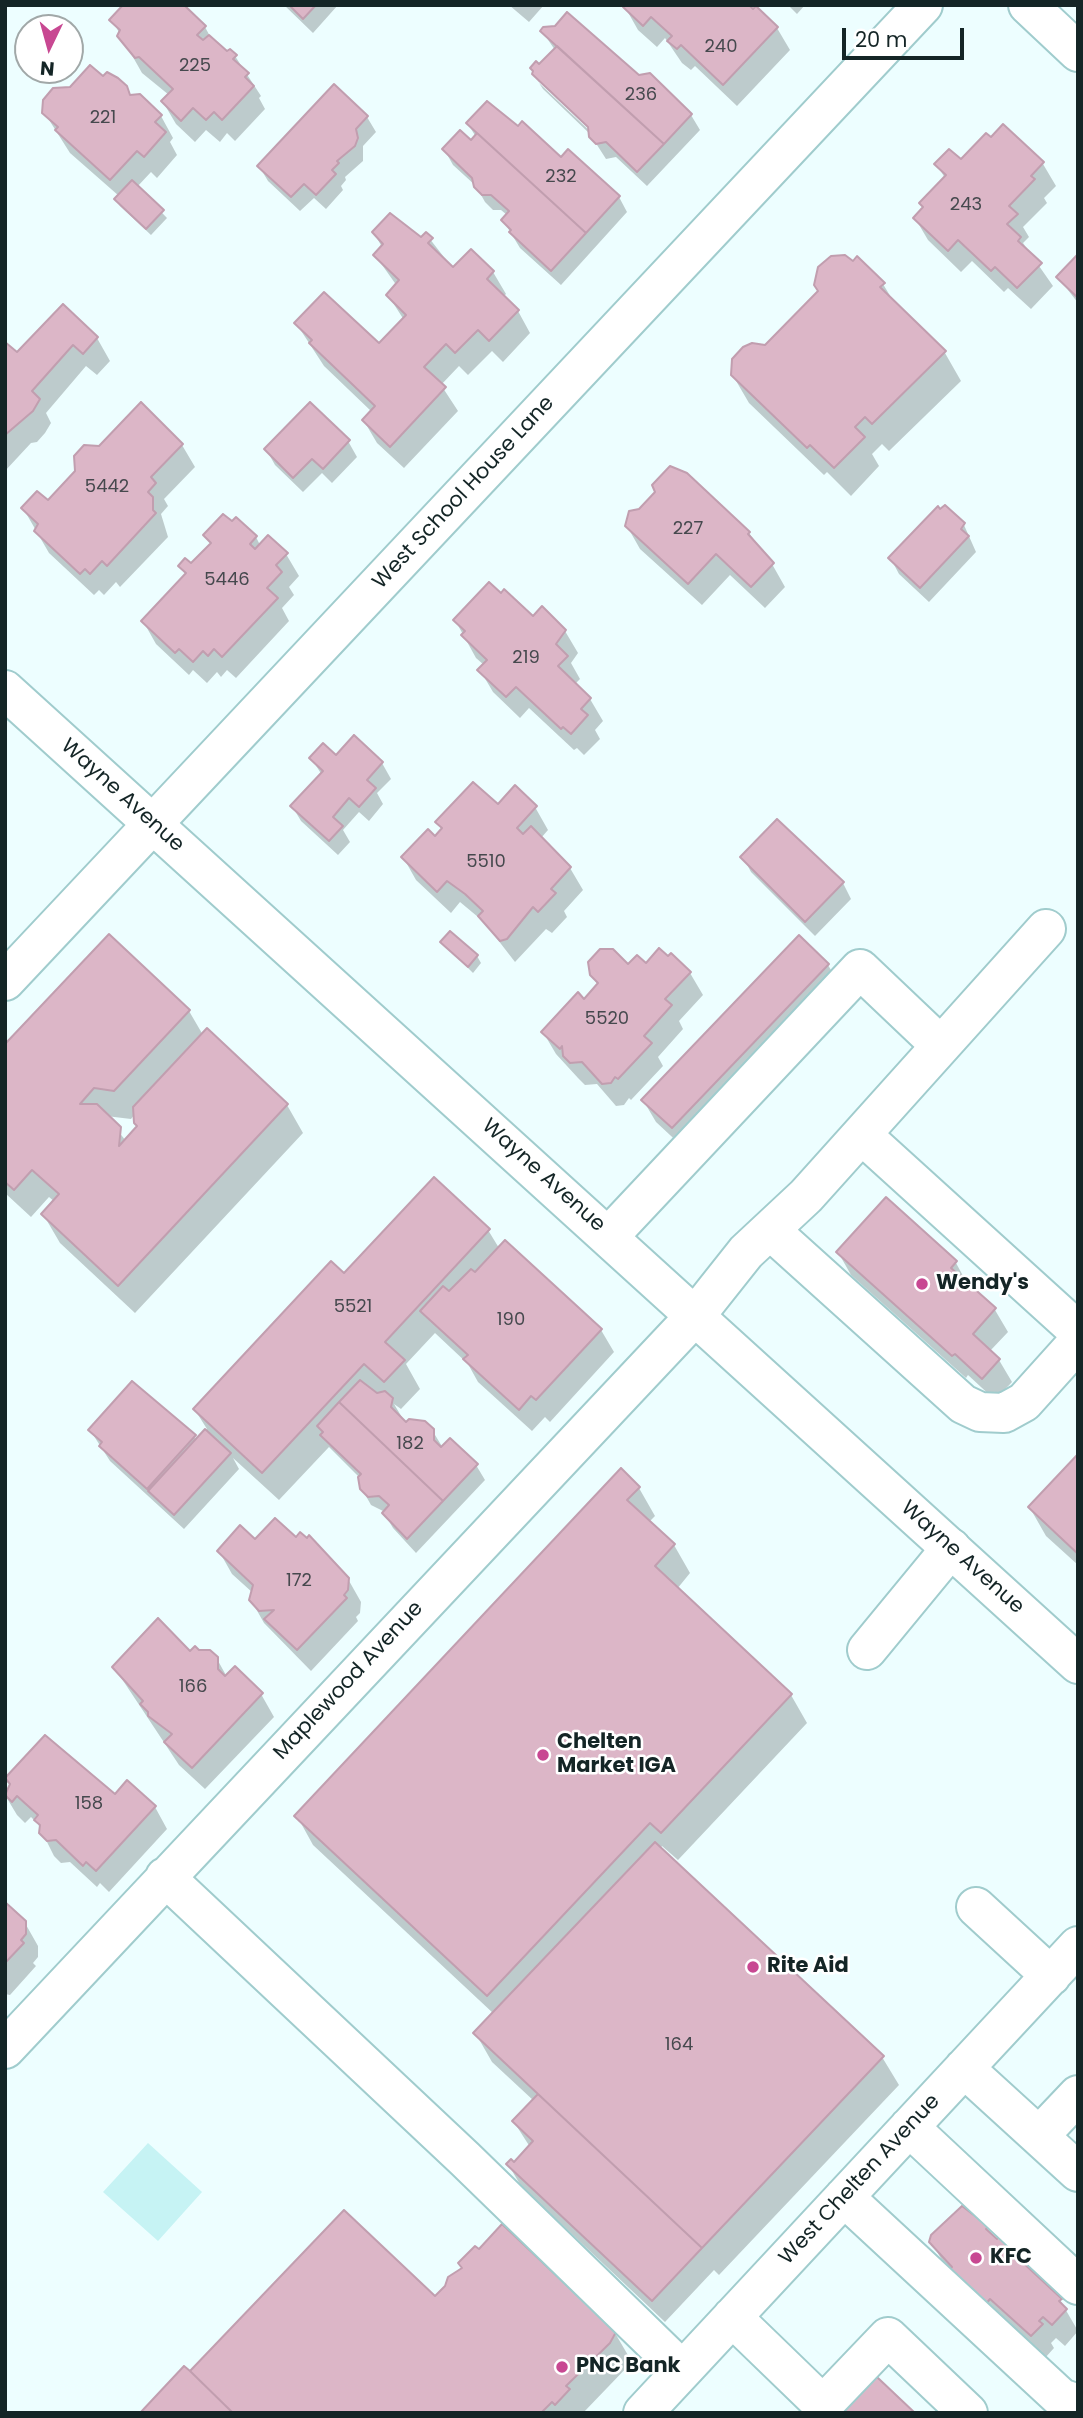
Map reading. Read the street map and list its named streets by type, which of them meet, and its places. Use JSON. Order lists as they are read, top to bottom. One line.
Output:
{"streets":{"street":["West School House Lane","Wayne Avenue","Maplewood Avenue","West Chelten Avenue"]},"crossings":[["West School House Lane","Wayne Avenue"],["Wayne Avenue","Maplewood Avenue"]],"places":["Wendy's","Chelten Market IGA","Rite Aid","KFC","PNC Bank"],"house_numbers":["240","225","236","221","232","243","5442","227","5446","219","5510","5520","5521","190","182","172","166","158","164"],"scale_bar":"20 m","north":"bottom"}
